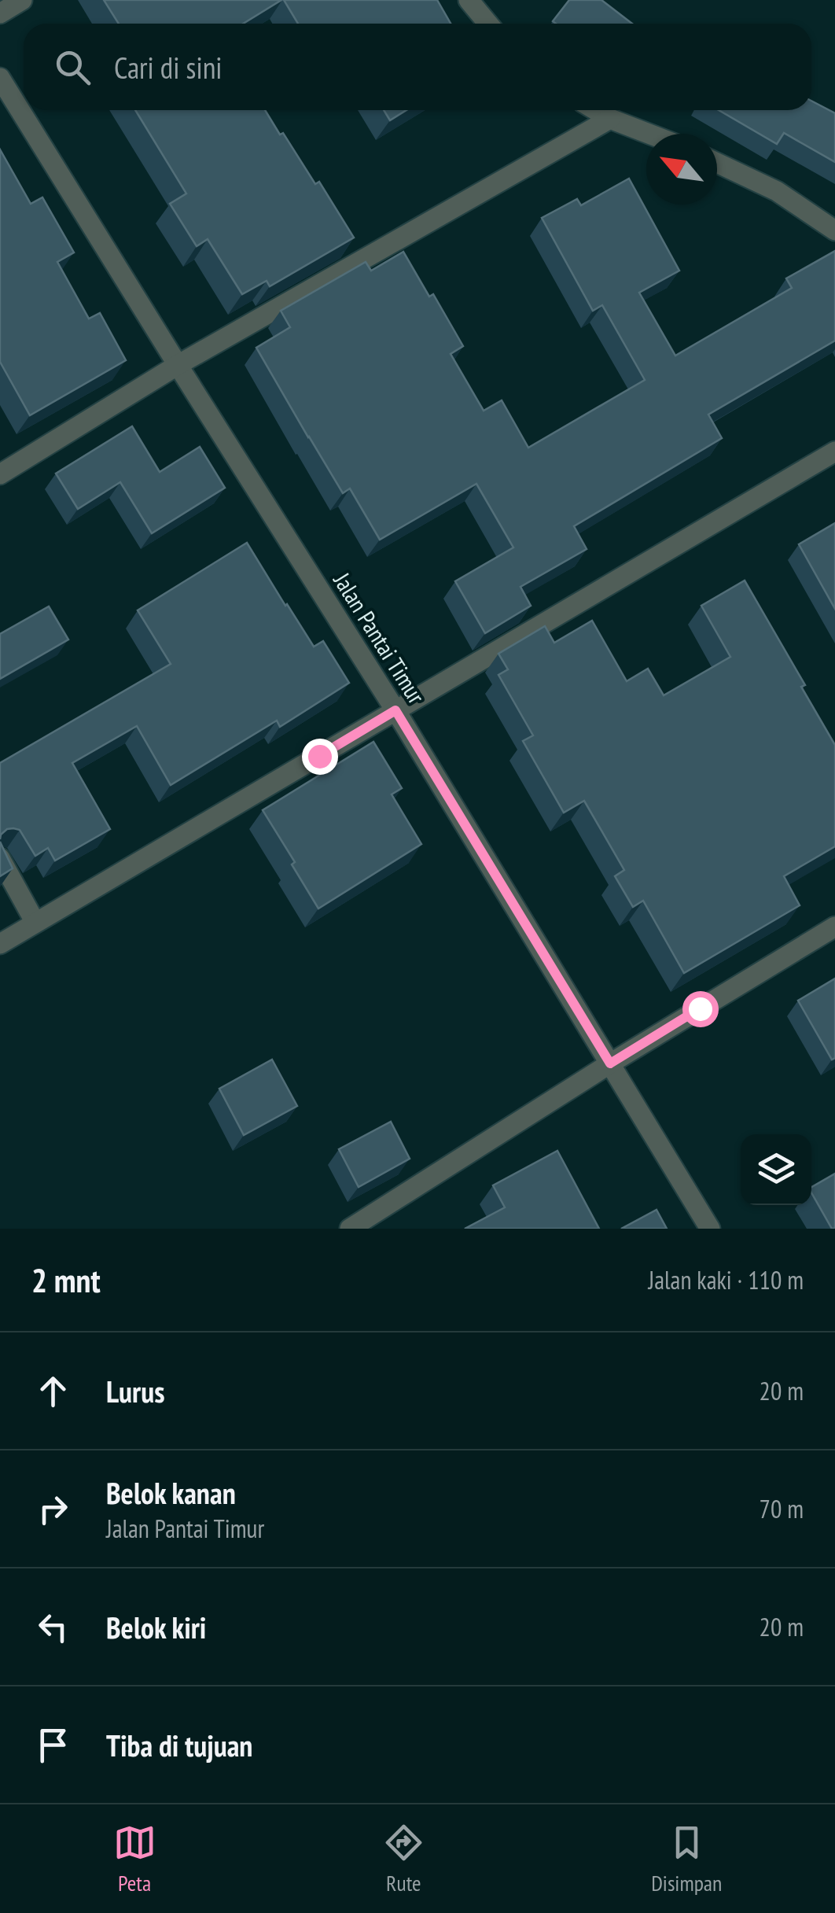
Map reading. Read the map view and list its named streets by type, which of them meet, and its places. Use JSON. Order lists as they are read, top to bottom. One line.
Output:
{"streets":{"street":["Jalan Pantai Timur"]},"north":"top left","page":{"search":"Cari di sini","heading":["2 mnt","Jalan kaki · 110 m"],"list":[["Lurus","20 m"],["Belok kanan","Jalan Pantai Timur","70 m"],["Belok kiri","20 m"],"Tiba di tujuan"],"nav":["Peta","Rute","Disimpan"]}}
